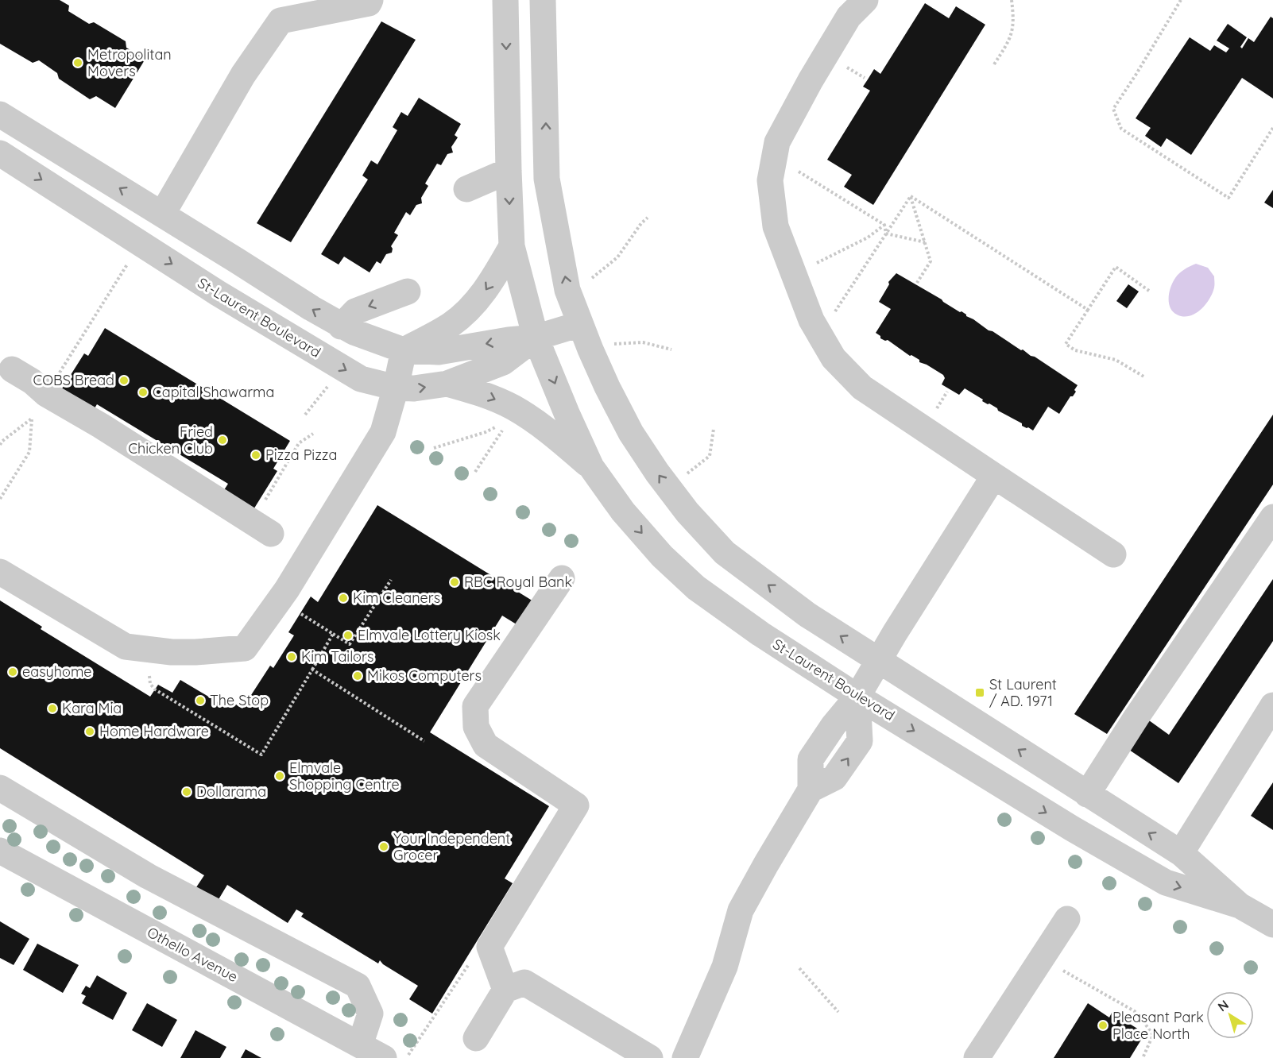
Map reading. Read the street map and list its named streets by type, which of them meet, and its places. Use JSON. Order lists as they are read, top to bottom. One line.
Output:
{"streets":{"street":["St-Laurent Boulevard","Othello Avenue"]},"places":{"other":["Metropolitan Movers","COBS Bread","Capital Shawarma","Fried Chicken Club","Pizza Pizza","RBC Royal Bank","Kim Cleaners","Elmvale Lottery Kiosk","Kim Tailors","easyhome","Mikos Computers","The Stop","Kara Mia","Home Hardware","Elmvale Shopping Centre","Dollarama","Your Independent Grocer","Pleasant Park Place North"],"transit":["St Laurent / AD. 1971"]},"north":"top left"}
